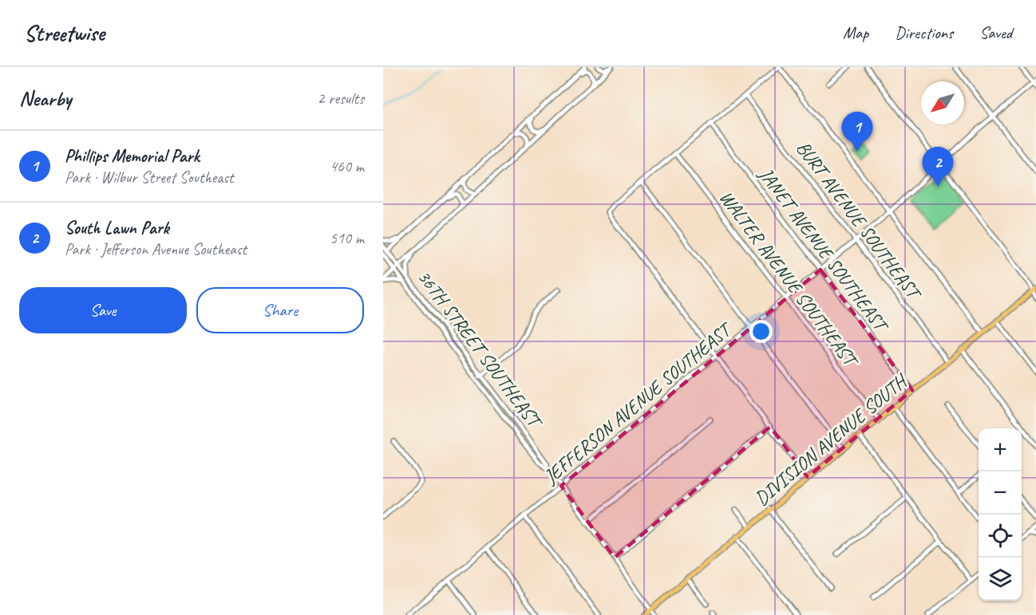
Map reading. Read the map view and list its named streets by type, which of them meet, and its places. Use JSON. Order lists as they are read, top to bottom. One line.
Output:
{"streets":{"main road":["DIVISION AVENUE SOUTH"],"street":["BURT AVENUE SOUTHEAST","JANET AVENUE SOUTHEAST","WALTER AVENUE SOUTHEAST","36TH STREET SOUTHEAST","JEFFERSON AVENUE SOUTHEAST"]},"crossings":[["BURT AVENUE SOUTHEAST","JEFFERSON AVENUE SOUTHEAST"],["BURT AVENUE SOUTHEAST","DIVISION AVENUE SOUTH"],["JANET AVENUE SOUTHEAST","JEFFERSON AVENUE SOUTHEAST"],["JANET AVENUE SOUTHEAST","DIVISION AVENUE SOUTH"],["WALTER AVENUE SOUTHEAST","JEFFERSON AVENUE SOUTHEAST"],["WALTER AVENUE SOUTHEAST","DIVISION AVENUE SOUTH"],["36TH STREET SOUTHEAST","JEFFERSON AVENUE SOUTHEAST"],["36TH STREET SOUTHEAST","DIVISION AVENUE SOUTH"]],"north":"bottom left","page":{"header":"Streetwise","nav":["Map","Directions","Saved"],"heading":["Nearby","2 results"],"pins":["1","2"],"list":[{"mark":"1","name":"Phillips Memorial Park","note":"Park · Wilbur Street Southeast","value":"460 m"},{"mark":"2","name":"South Lawn Park","note":"Park · Jefferson Avenue Southeast","value":"510 m"}],"buttons":["Save","Share"],"map_buttons":["+","−"]}}
